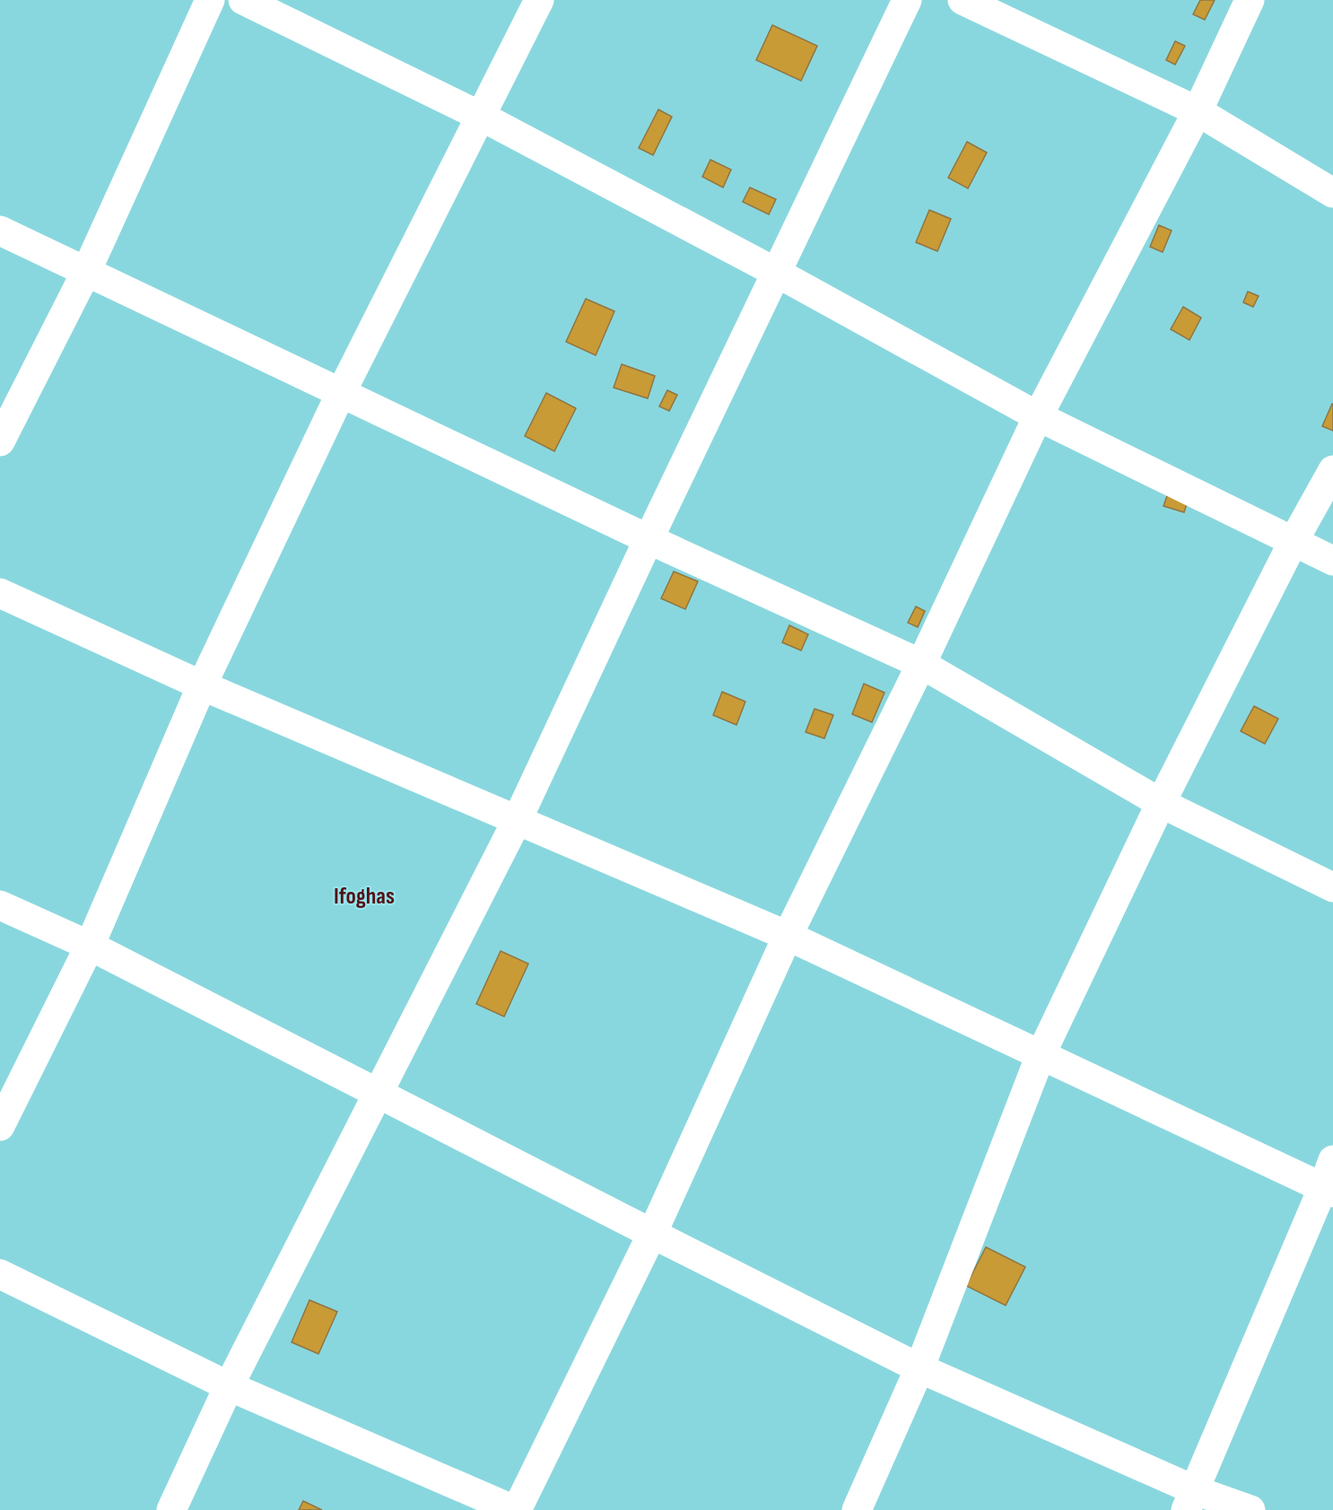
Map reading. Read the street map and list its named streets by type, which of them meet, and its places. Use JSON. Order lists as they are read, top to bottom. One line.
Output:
{"districts":["Ifoghas"]}
